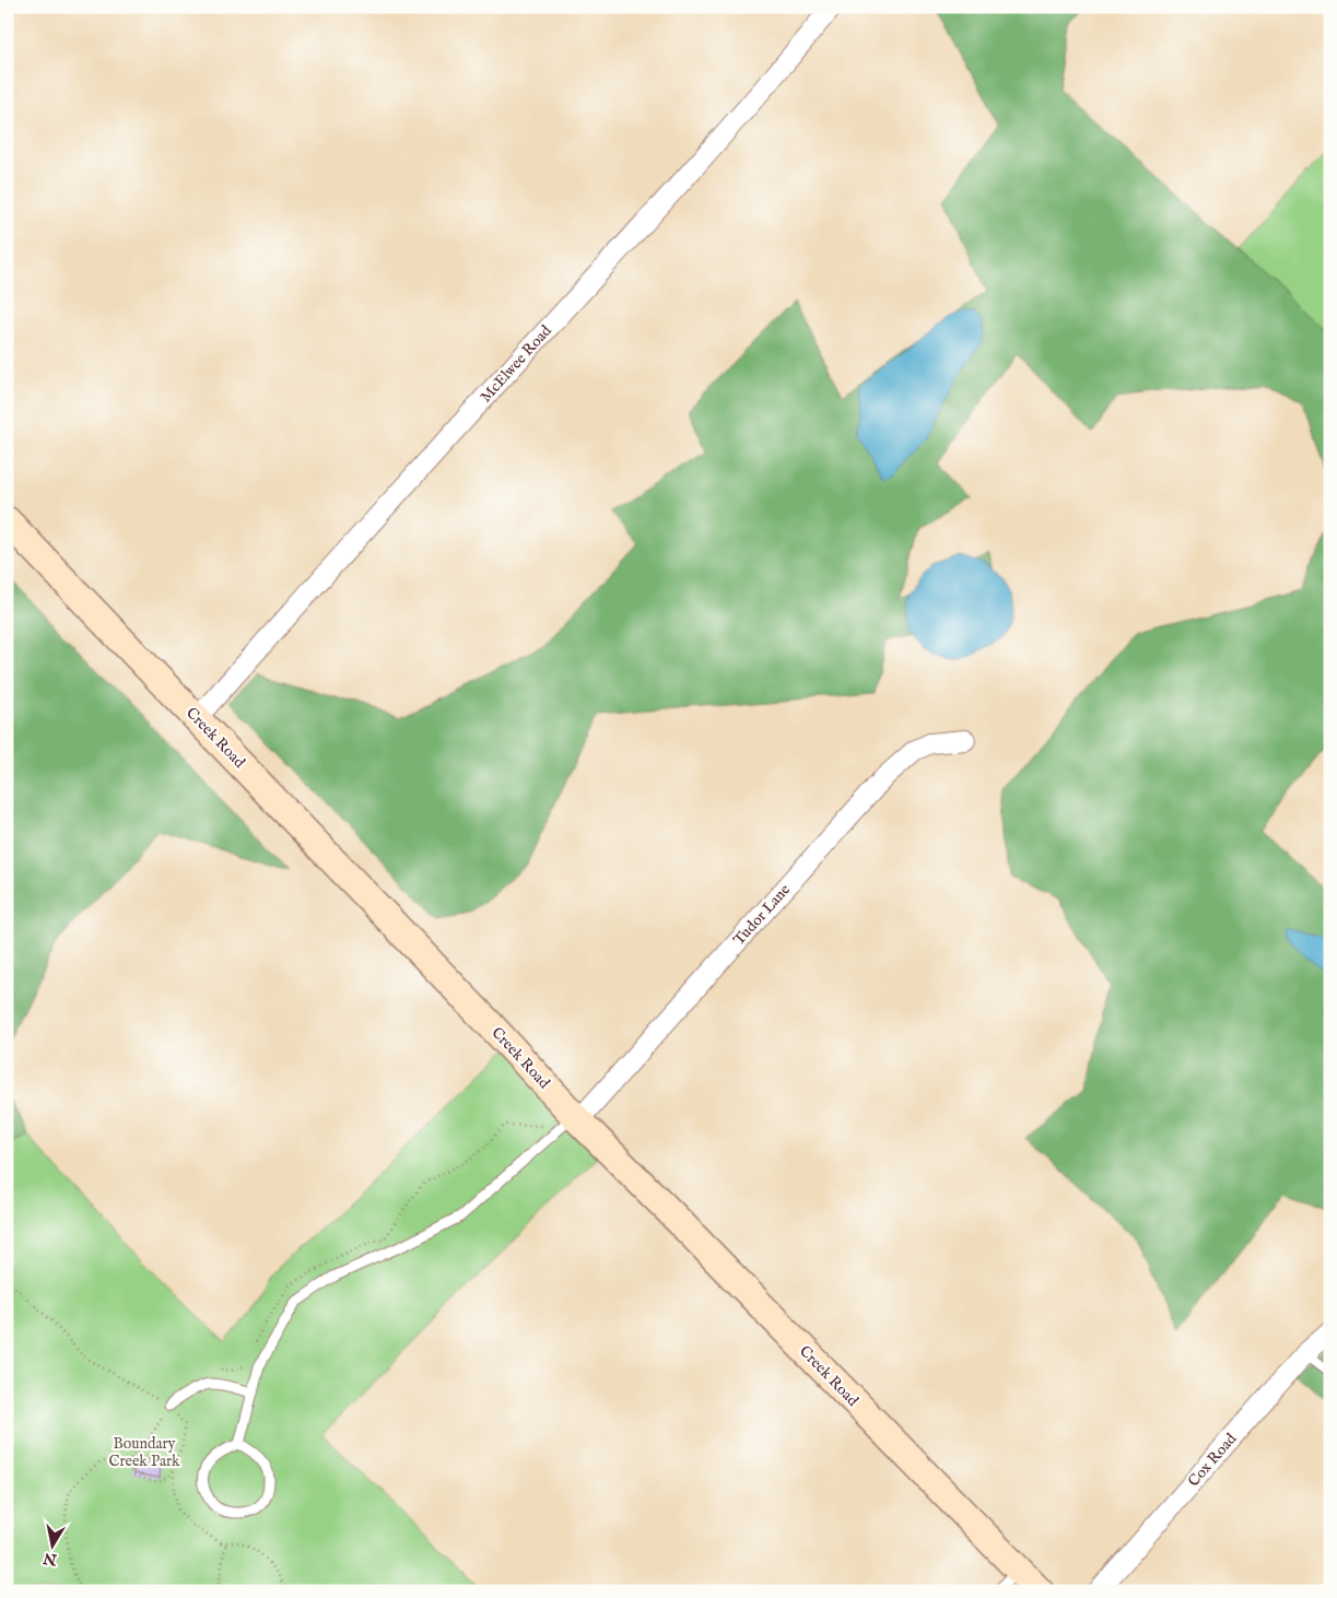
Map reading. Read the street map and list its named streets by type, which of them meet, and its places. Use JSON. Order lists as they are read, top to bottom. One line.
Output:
{"streets":{"main road":["Creek Road"],"street":["McElwee Road","Tudor Lane","Cox Road"]},"crossings":[["McElwee Road","Creek Road"],["Creek Road","Tudor Lane"]],"parks":["Boundary Creek Park"],"north":"bottom"}
